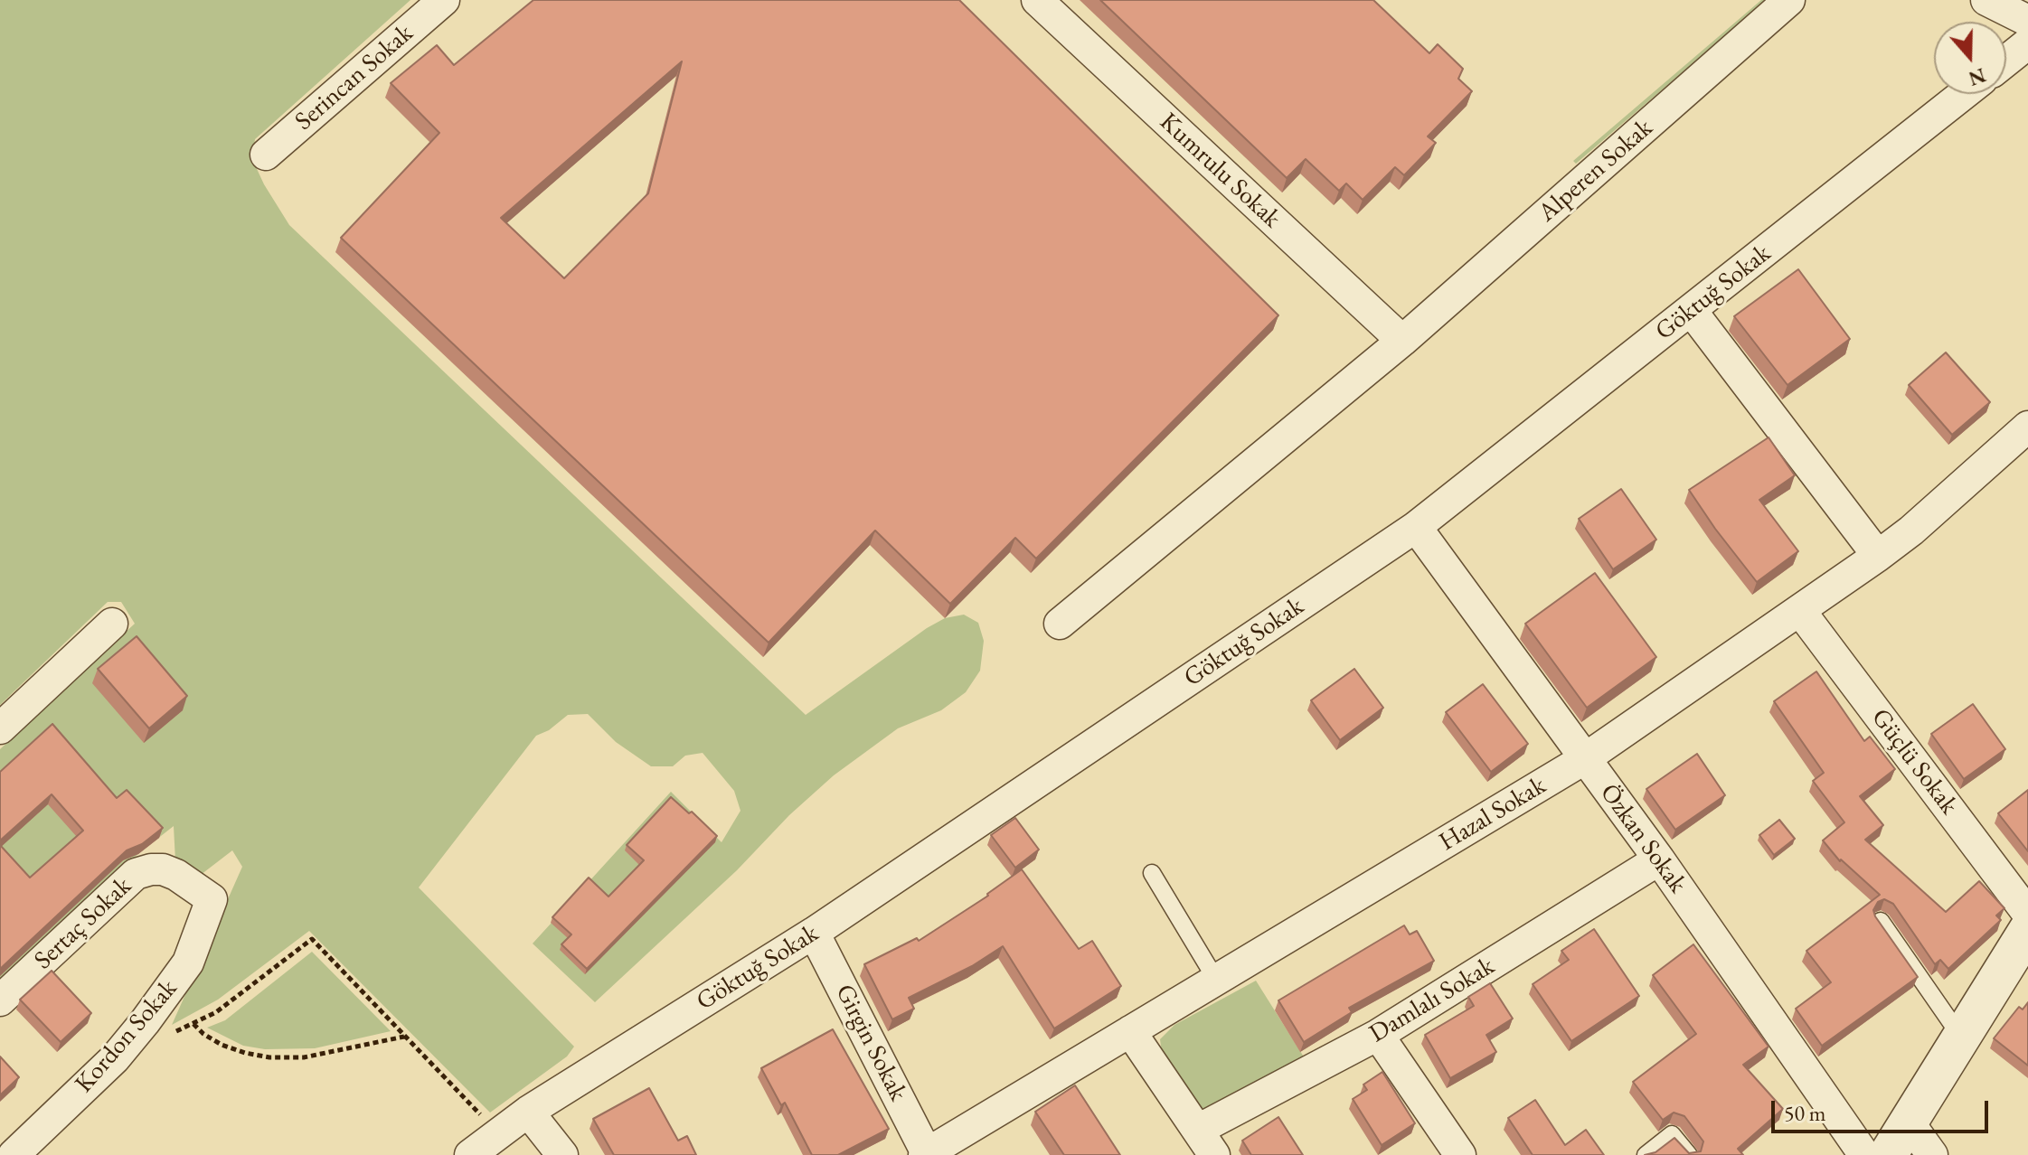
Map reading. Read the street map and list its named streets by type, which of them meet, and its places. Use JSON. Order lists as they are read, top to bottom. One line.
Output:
{"streets":{"street":["Serincan Sokak","Kumrulu Sokak","Alperen Sokak","Göktuğ Sokak","Güçlü Sokak","Hazal Sokak","Özkan Sokak","Sertaç Sokak","Damlalı Sokak","Kordon Sokak","Girgin Sokak"]},"crossings":[["Kumrulu Sokak","Alperen Sokak"],["Göktuğ Sokak","Özkan Sokak"],["Göktuğ Sokak","Girgin Sokak"],["Güçlü Sokak","Hazal Sokak"],["Hazal Sokak","Özkan Sokak"],["Hazal Sokak","Girgin Sokak"],["Özkan Sokak","Damlalı Sokak"],["Sertaç Sokak","Kordon Sokak"]],"scale_bar":"50 m","north":"bottom"}
